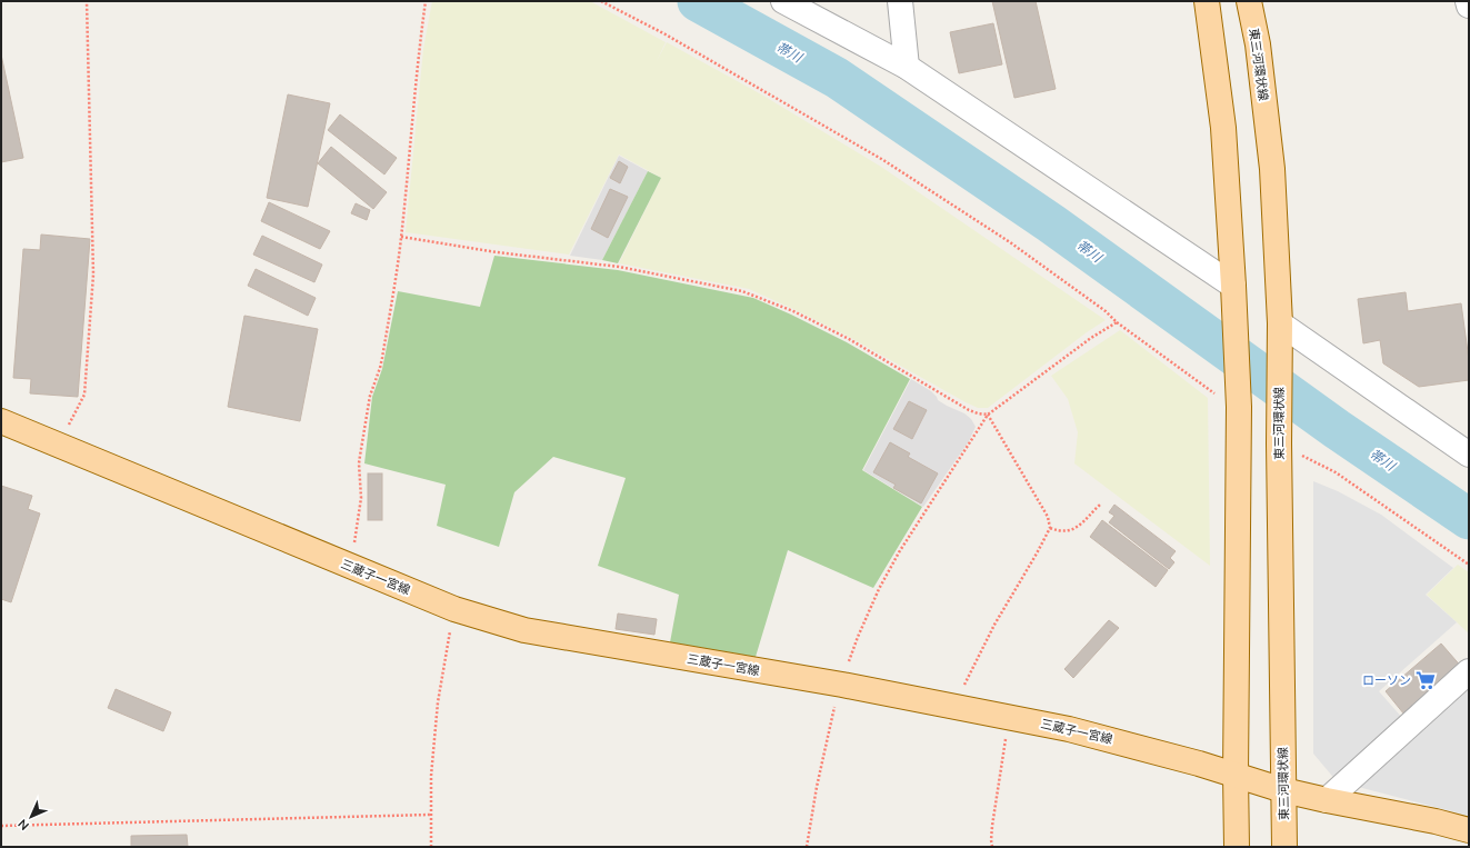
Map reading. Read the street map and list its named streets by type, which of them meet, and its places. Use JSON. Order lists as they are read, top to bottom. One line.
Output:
{"streets":{"main road":["東三河環状線","三蔵子一宮線"]},"crossings":[["東三河環状線","三蔵子一宮線"]],"water":["帯川"],"places":{"supermarket":["ローソン"]},"north":"bottom left"}
